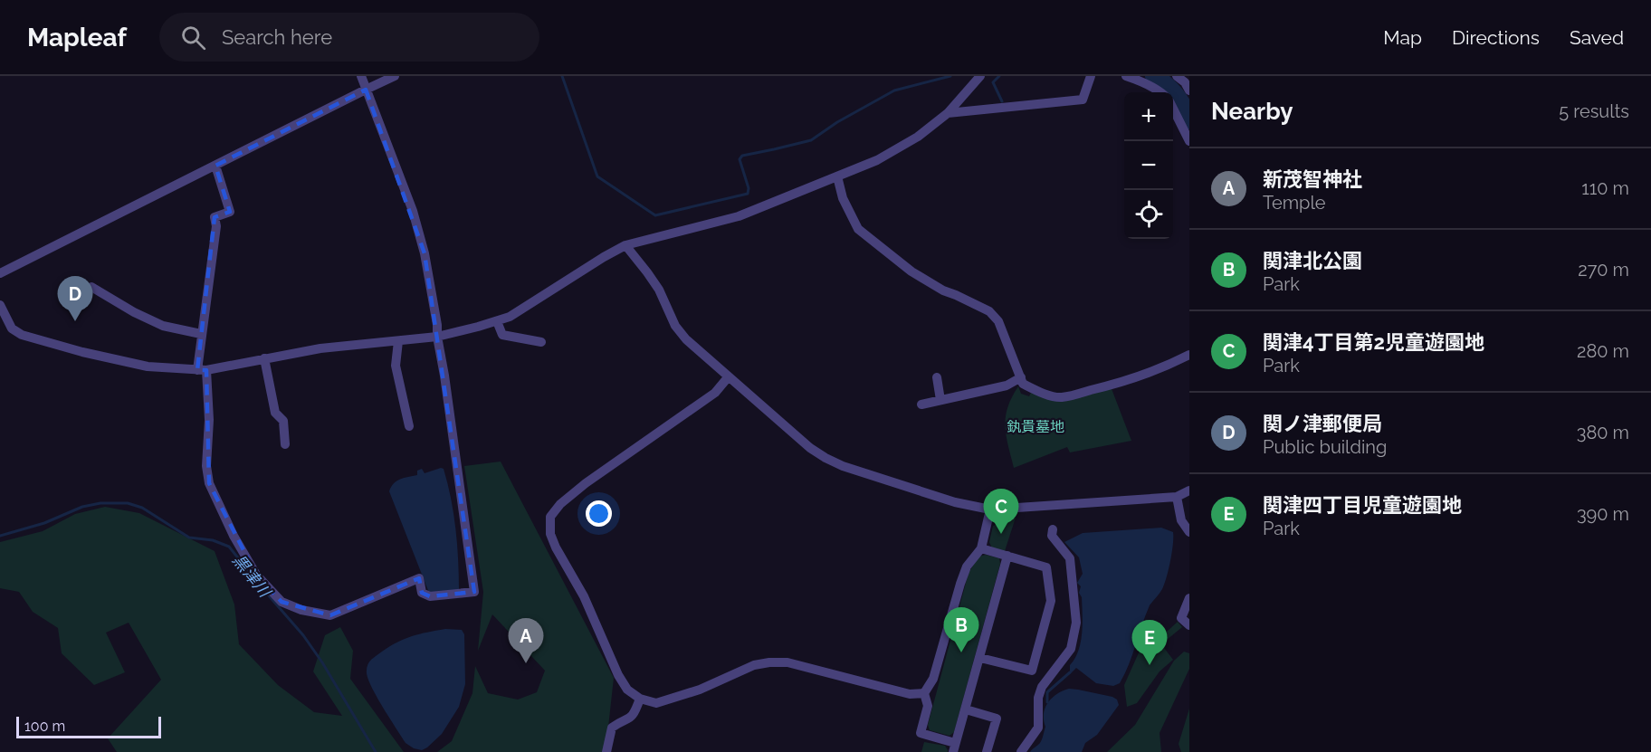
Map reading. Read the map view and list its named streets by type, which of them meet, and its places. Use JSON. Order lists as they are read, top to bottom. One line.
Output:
{"water":["黒津川"],"parks":["釻貴墓地"],"scale_bar":"100 m","page":{"header":"Mapleaf","search":"Search here","nav":["Map","Directions","Saved"],"heading":["Nearby","5 results"],"map_buttons":["+","−"],"list":[{"mark":"A","name":"新茂智神社","note":"Temple","value":"110 m"},{"mark":"B","name":"関津北公園","note":"Park","value":"270 m"},{"mark":"C","name":"関津4丁目第2児童遊園地","note":"Park","value":"280 m"},{"mark":"D","name":"関ノ津郵便局","note":"Public building","value":"380 m"},{"mark":"E","name":"関津四丁目児童遊園地","note":"Park","value":"390 m"}],"pins":["D","C","B","A","E"],"scale":"100 m"}}
